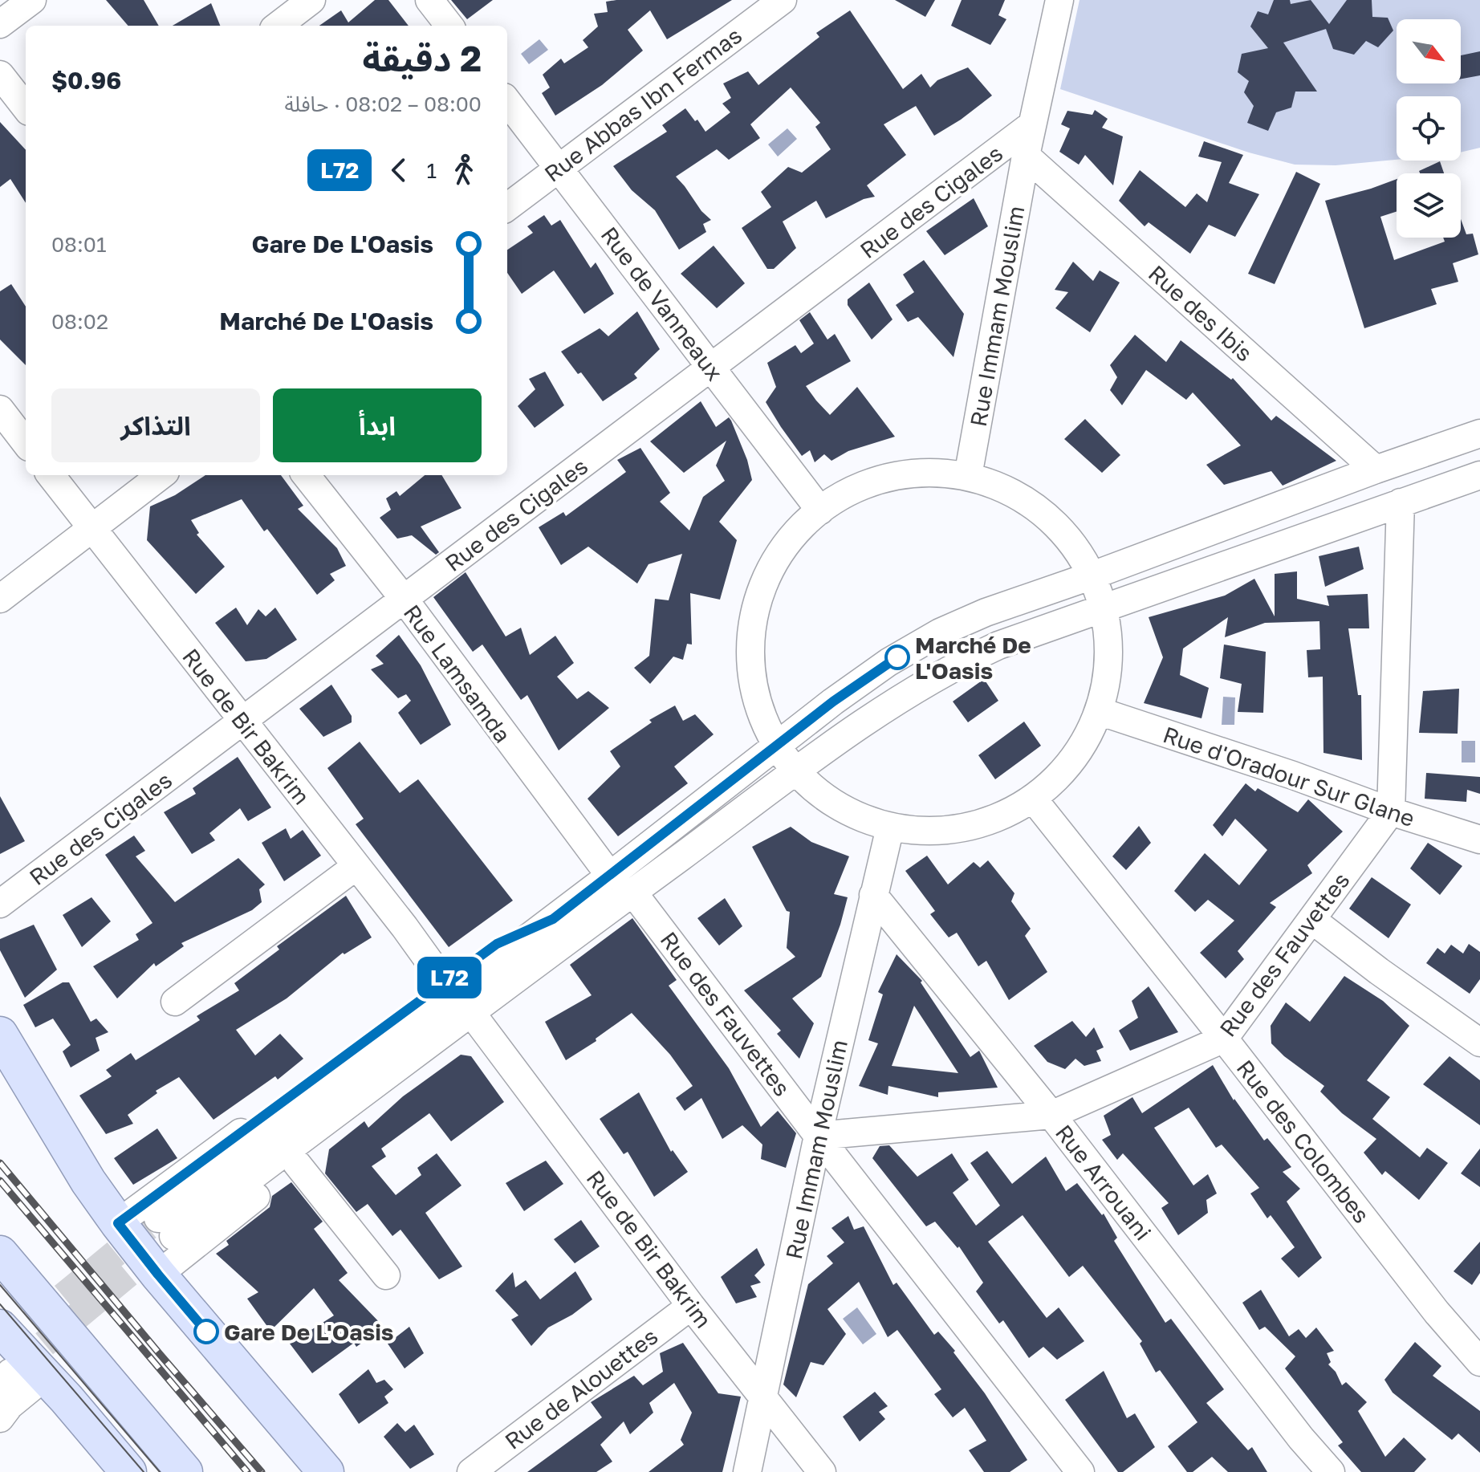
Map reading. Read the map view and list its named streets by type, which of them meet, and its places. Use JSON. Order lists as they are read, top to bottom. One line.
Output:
{"streets":{"street":["Rue Abbas Ibn Fermas","Rue des Cigales","Rue de Vanneaux","Rue des Ibis","Rue Immam Mouslim","Rue Lamsamda","Rue de Bir Bakrim","Rue d'Oradour Sur Glane","Rue des Fauvettes","Rue des Colombes","Rue Arrouani","Rue de Alouettes"]},"crossings":[["Rue Abbas Ibn Fermas","Rue de Vanneaux"],["Rue des Cigales","Rue de Vanneaux"],["Rue des Cigales","Rue Immam Mouslim"],["Rue des Cigales","Rue Lamsamda"],["Rue des Cigales","Rue de Bir Bakrim"],["Rue des Ibis","Rue Immam Mouslim"],["Rue Immam Mouslim","Rue de Bir Bakrim"],["Rue Immam Mouslim","Rue des Fauvettes"],["Rue Immam Mouslim","Rue Arrouani"],["Rue de Bir Bakrim","Rue de Alouettes"],["Rue d'Oradour Sur Glane","Rue des Fauvettes"],["Rue des Fauvettes","Rue des Colombes"],["Rue des Fauvettes","Rue Arrouani"]],"places":["Marché De L'Oasis","Gare De L'Oasis"],"lines":["bus line L72"],"north":"bottom right","page":{"on_map":"L72","heading":["2 دقيقة","08:00 – 08:02 · حافلة","$0.96"],"legs":["1","L72"],"list":[{"name":"Gare De L'Oasis","value":"08:01"},{"name":"Marché De L'Oasis","value":"08:02"}],"buttons":["ابدأ","التذاكر"]}}
